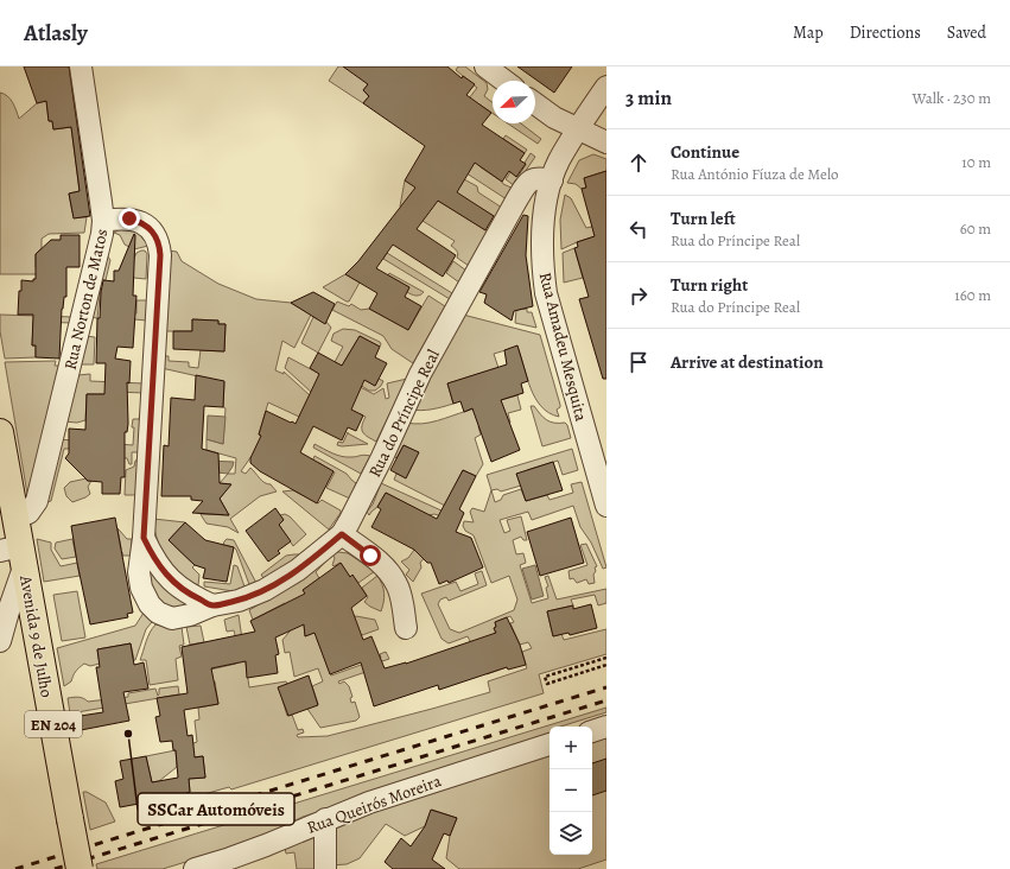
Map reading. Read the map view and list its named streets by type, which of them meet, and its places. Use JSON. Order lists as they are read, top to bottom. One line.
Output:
{"streets":{"main road":["Avenida 9 de Julho","EN 204"],"street":["Rua Norton de Matos","Rua Amadeu Mesquita","Rua do Príncipe Real","Rua Queirós Moreira"]},"crossings":[["Rua Norton de Matos","Rua do Príncipe Real"],["Rua Norton de Matos","Avenida 9 de Julho"],["Rua Amadeu Mesquita","Rua do Príncipe Real"]],"places":["SSCar Automóveis"],"north":"bottom left","page":{"header":"Atlasly","nav":["Map","Directions","Saved"],"heading":["3 min","Walk · 230 m"],"list":[["Continue","Rua António Fíuza de Melo","10 m"],["Turn left","Rua do Príncipe Real","60 m"],["Turn right","Rua do Príncipe Real","160 m"],"Arrive at destination"],"map_buttons":["+","−"]}}
